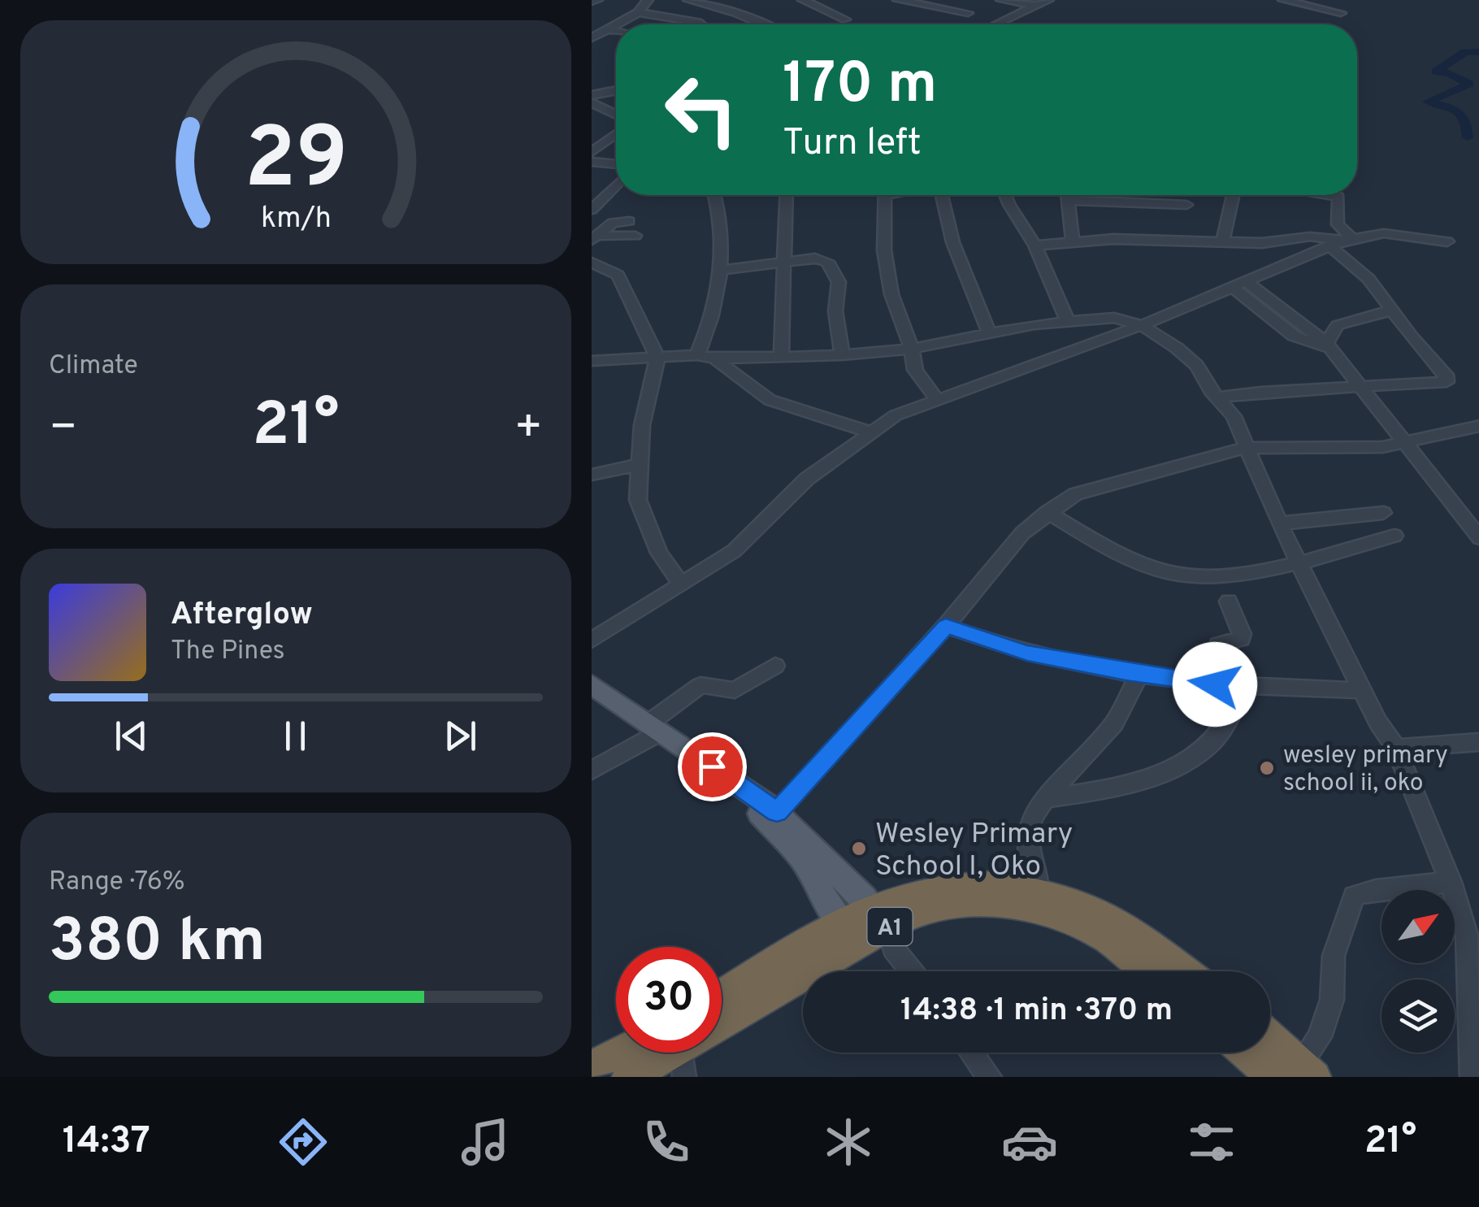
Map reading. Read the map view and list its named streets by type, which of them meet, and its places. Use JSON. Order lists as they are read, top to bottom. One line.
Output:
{"streets":{"highway":["A1"]},"places":["wesley primary school ii, oko","Wesley Primary School I, Oko"],"north":"top right","page":{"turn":["170 m","Turn left"],"tile":["Climate",["Range · 76%","380 km"]],"heat":["−","21°","+"],"song":["Afterglow","The Pines"],"limit":"30","trip":"14:38 · 1 min · 370 m","tabs":["14:37","21°"],"gauge":["29","km/h"]}}
